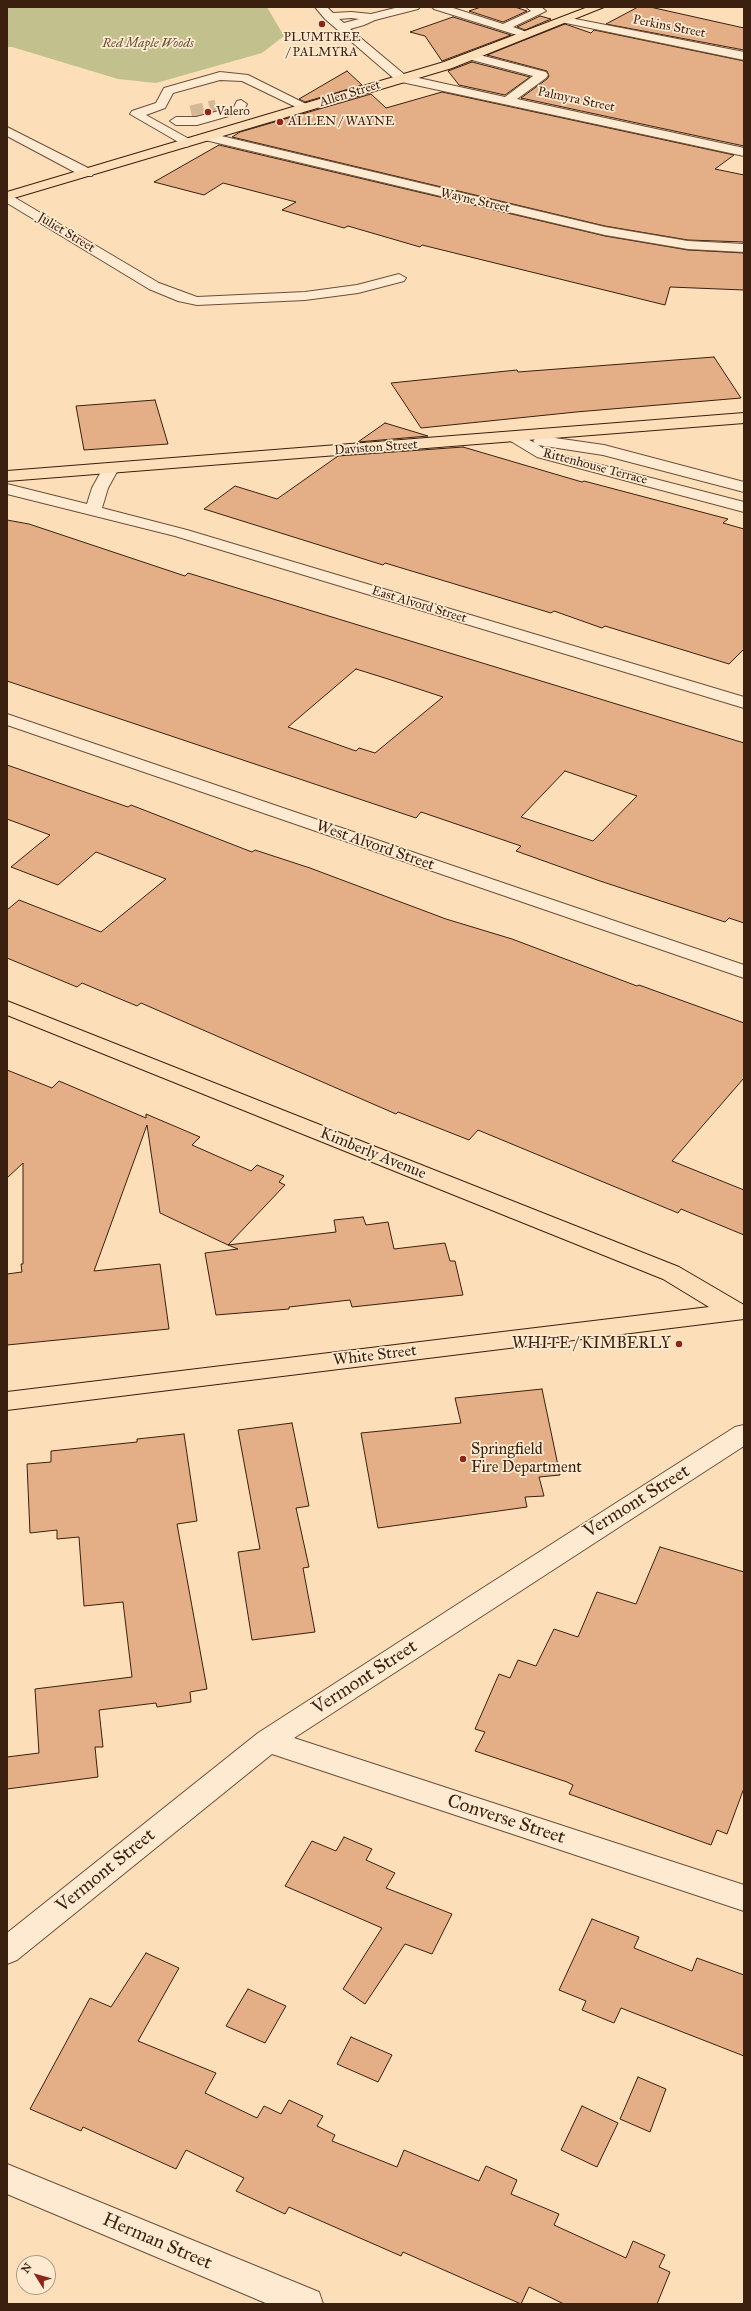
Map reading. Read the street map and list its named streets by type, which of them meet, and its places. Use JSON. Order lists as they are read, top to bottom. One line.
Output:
{"streets":{"main road":["Allen Street","Daviston Street","Kimberly Avenue","White Street"],"street":["Perkins Street","Palmyra Street","Wayne Street","Juliet Street","Rittenhouse Terrace","East Alvord Street","West Alvord Street","Vermont Street","Converse Street","Herman Street"]},"crossings":[["Perkins Street","Allen Street"],["Allen Street","Palmyra Street"],["Allen Street","Wayne Street"],["Allen Street","Juliet Street"],["Daviston Street","Rittenhouse Terrace"],["Kimberly Avenue","White Street"],["Vermont Street","Converse Street"]],"parks":["Red Maple Woods"],"places":["PLUMTREE / PALMYRA","Valero","ALLEN / WAYNE","WHITE / KIMBERLY","Springfield Fire Department"],"north":"top left"}
